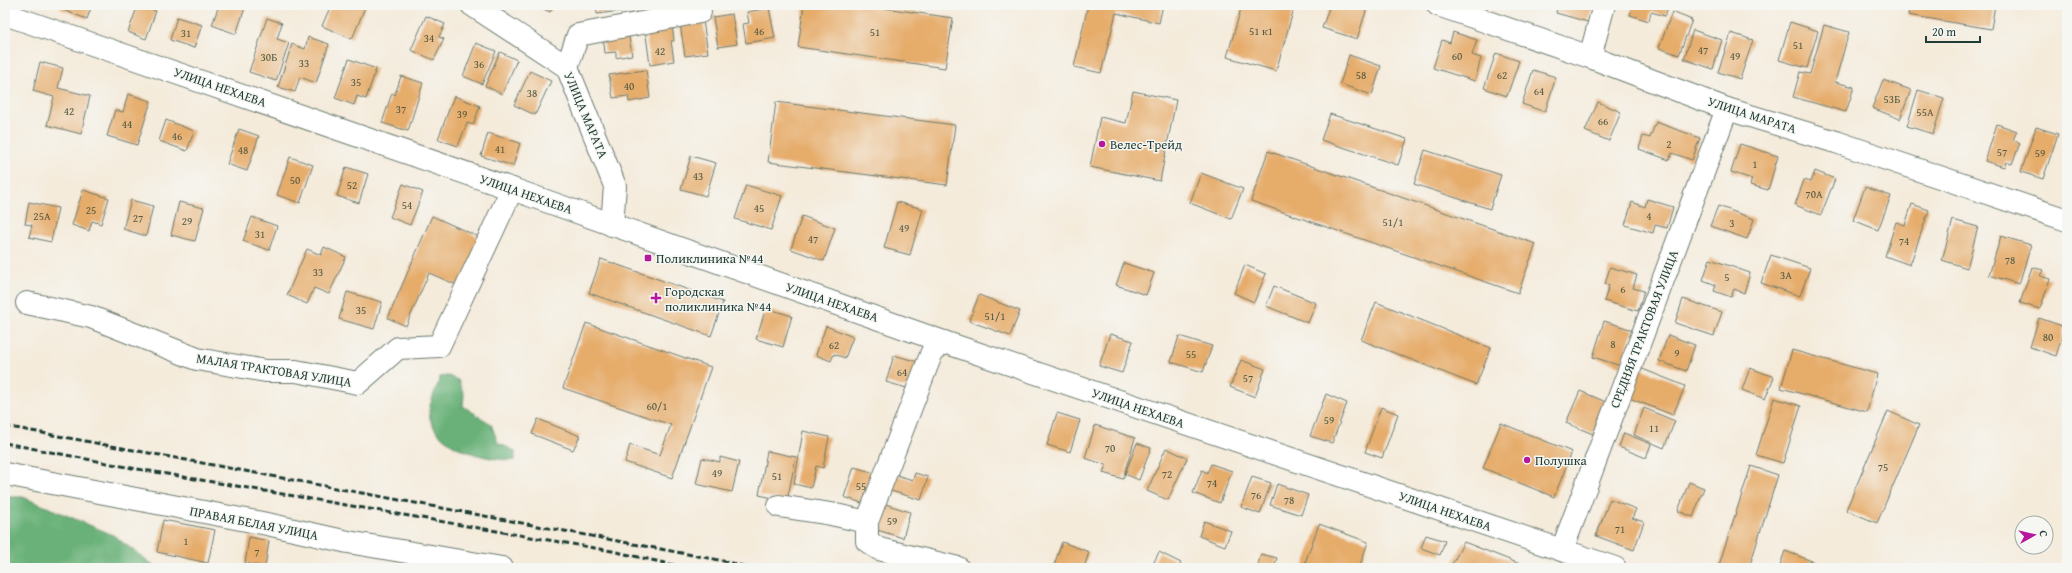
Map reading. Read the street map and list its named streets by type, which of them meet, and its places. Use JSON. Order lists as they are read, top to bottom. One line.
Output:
{"streets":{"street":["УЛИЦА НЕХАЕВА","УЛИЦА МАРАТА","СРЕДНЯЯ ТРАКТОВАЯ УЛИЦА","МАЛАЯ ТРАКТОВАЯ УЛИЦА","ПРАВАЯ БЕЛАЯ УЛИЦА"]},"crossings":[["УЛИЦА НЕХАЕВА","УЛИЦА МАРАТА"],["УЛИЦА НЕХАЕВА","СРЕДНЯЯ ТРАКТОВАЯ УЛИЦА"],["УЛИЦА НЕХАЕВА","МАЛАЯ ТРАКТОВАЯ УЛИЦА"],["УЛИЦА МАРАТА","СРЕДНЯЯ ТРАКТОВАЯ УЛИЦА"]],"places":{"other":["Велес-Трейд","Полушка"],"transit":["Поликлиника №44"],"health":["Городская поликлиника №44"]},"house_numbers":["46","51 к1","51","31","34","51","47","42","60","49","30Б","33","36","58","62","35","40","64","38","53Б","37","42","55А","39","66","44","46","2","41","48","57","59","1","43","50","52","70А","54","45","25","25А","4","27","29","51/1","3","49","31","47","74","78","33","3А","5","6","35","51/1","80","8","62","9","55","64","57","60/1","59","11","70","75","49","72","51","74","55","76","78","59","71","1","7"],"scale_bar":"20 m","north":"right"}
